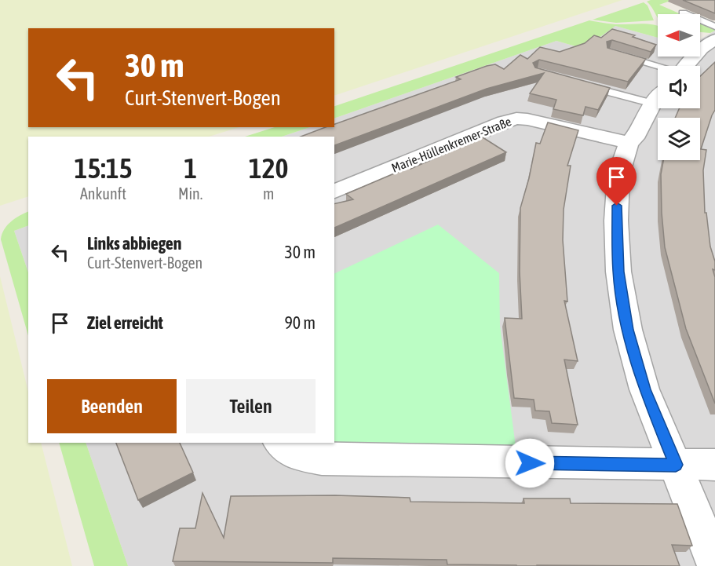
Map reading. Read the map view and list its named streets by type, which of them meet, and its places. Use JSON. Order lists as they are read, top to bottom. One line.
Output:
{"streets":{"street":["Marie-Hüllenkremer-Straße"]},"north":"left","page":{"turn":["30 m","Curt-Stenvert-Bogen"],"eta":["15:15","Ankunft","1","Min.","120","m"],"list":[{"name":"Links abbiegen","note":"Curt-Stenvert-Bogen","value":"30 m"},{"name":"Ziel erreicht","value":"90 m"}],"buttons":["Beenden","Teilen"]}}
